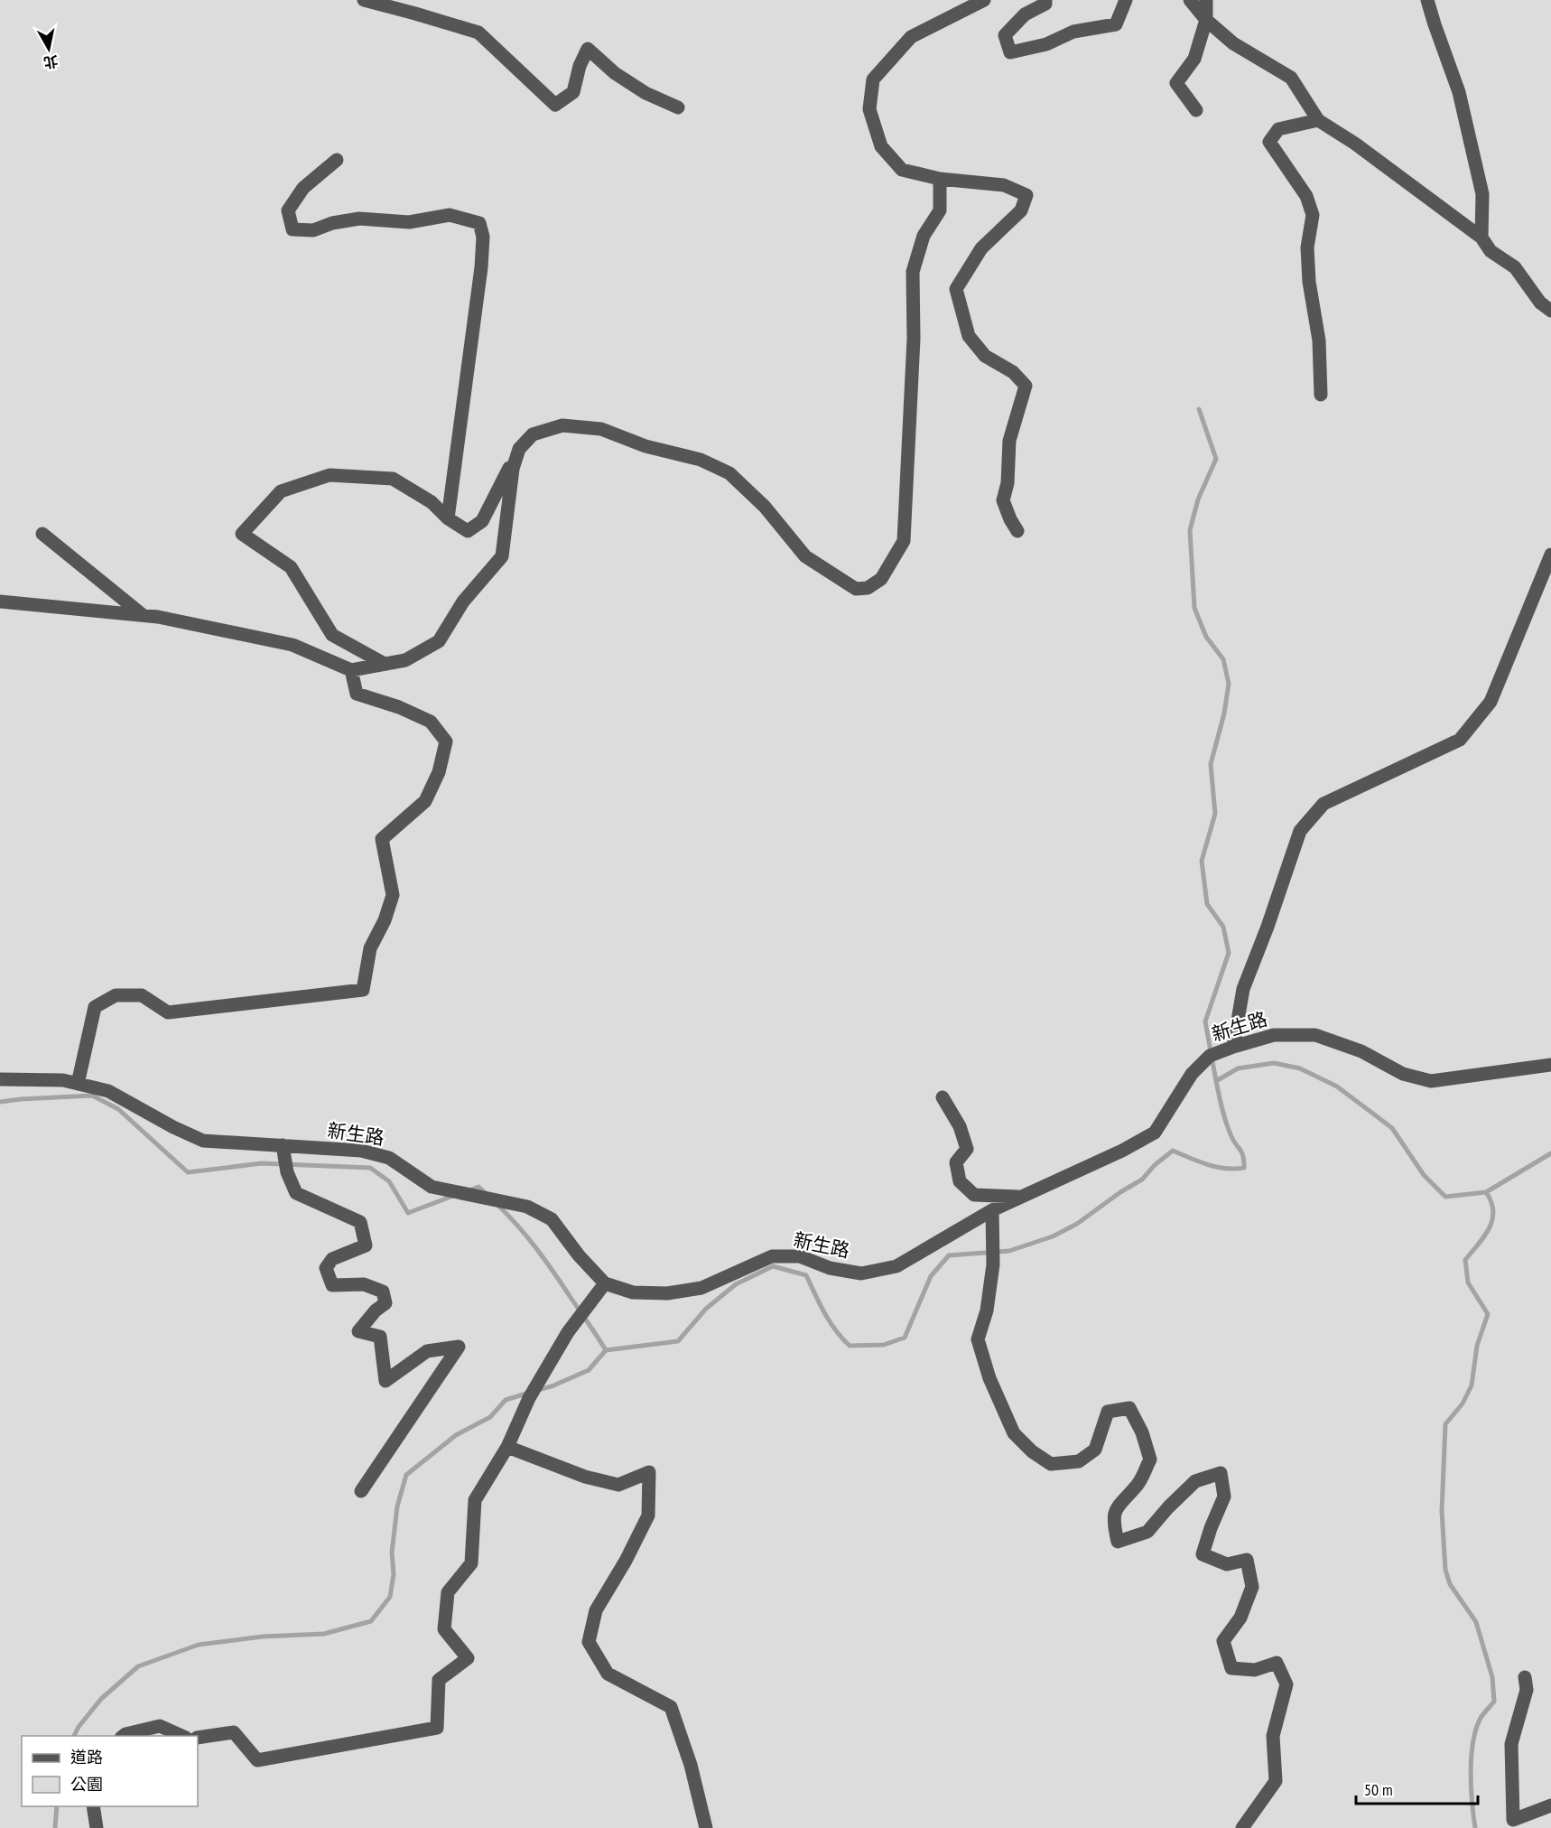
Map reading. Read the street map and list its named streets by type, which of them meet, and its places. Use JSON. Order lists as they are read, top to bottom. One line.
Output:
{"streets":{"street":["新生路"]},"legend":["道路","公園"],"scale_bar":"50 m","north":"bottom"}
